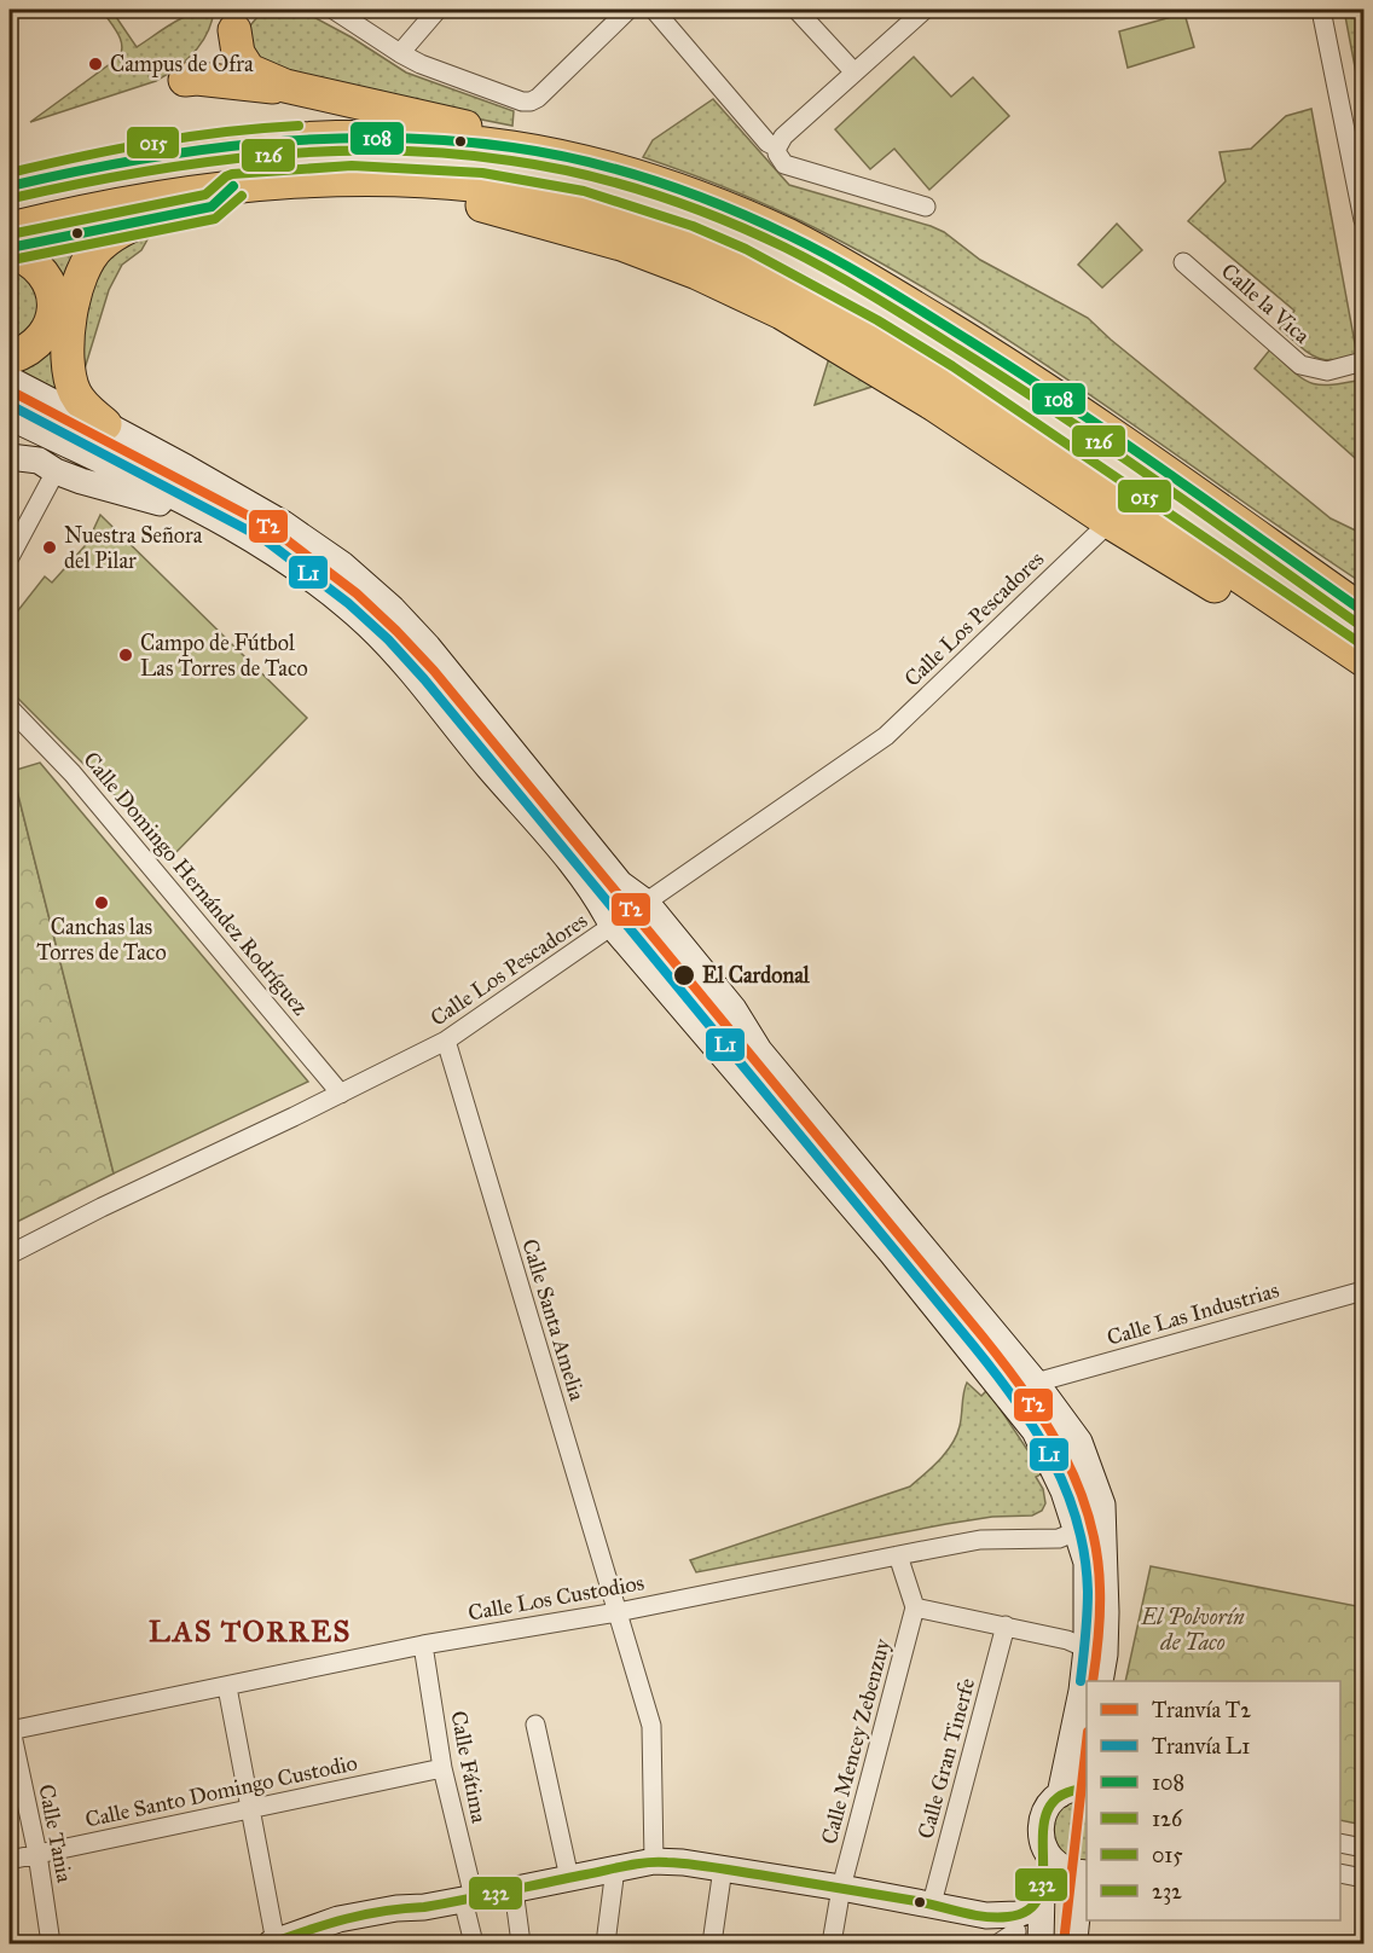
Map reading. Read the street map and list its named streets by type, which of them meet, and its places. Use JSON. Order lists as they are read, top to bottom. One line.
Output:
{"streets":{"street":["Calle la Vica","Calle Los Pescadores","Calle Domingo Hernández Rodríguez","Calle Las Industrias","Calle Santa Amelia","Calle Los Custodios","Calle Mencey Zebenzuy","Calle Gran Tinerfe","Calle Fátima","Calle Santo Domingo Custodio","Calle Tania"]},"crossings":[["Calle Los Pescadores","Calle Domingo Hernández Rodríguez"],["Calle Los Pescadores","Calle Santa Amelia"],["Calle Santa Amelia","Calle Los Custodios"],["Calle Los Custodios","Calle Fátima"],["Calle Los Custodios","Calle Tania"],["Calle Fátima","Calle Santo Domingo Custodio"],["Calle Santo Domingo Custodio","Calle Tania"]],"districts":["LAS TORRES"],"parks":["El Polvorín de Taco"],"places":["Campus de Ofra","Nuestra Señora del Pilar","Campo de Fútbol Las Torres de Taco","Canchas las Torres de Taco","El Cardonal"],"lines":["transit line 015","transit line 108","transit line 126","tram line T2","tram line L1","transit line 232"],"legend":["Tranvía T2","Tranvía L1","108","126","015","232"]}
